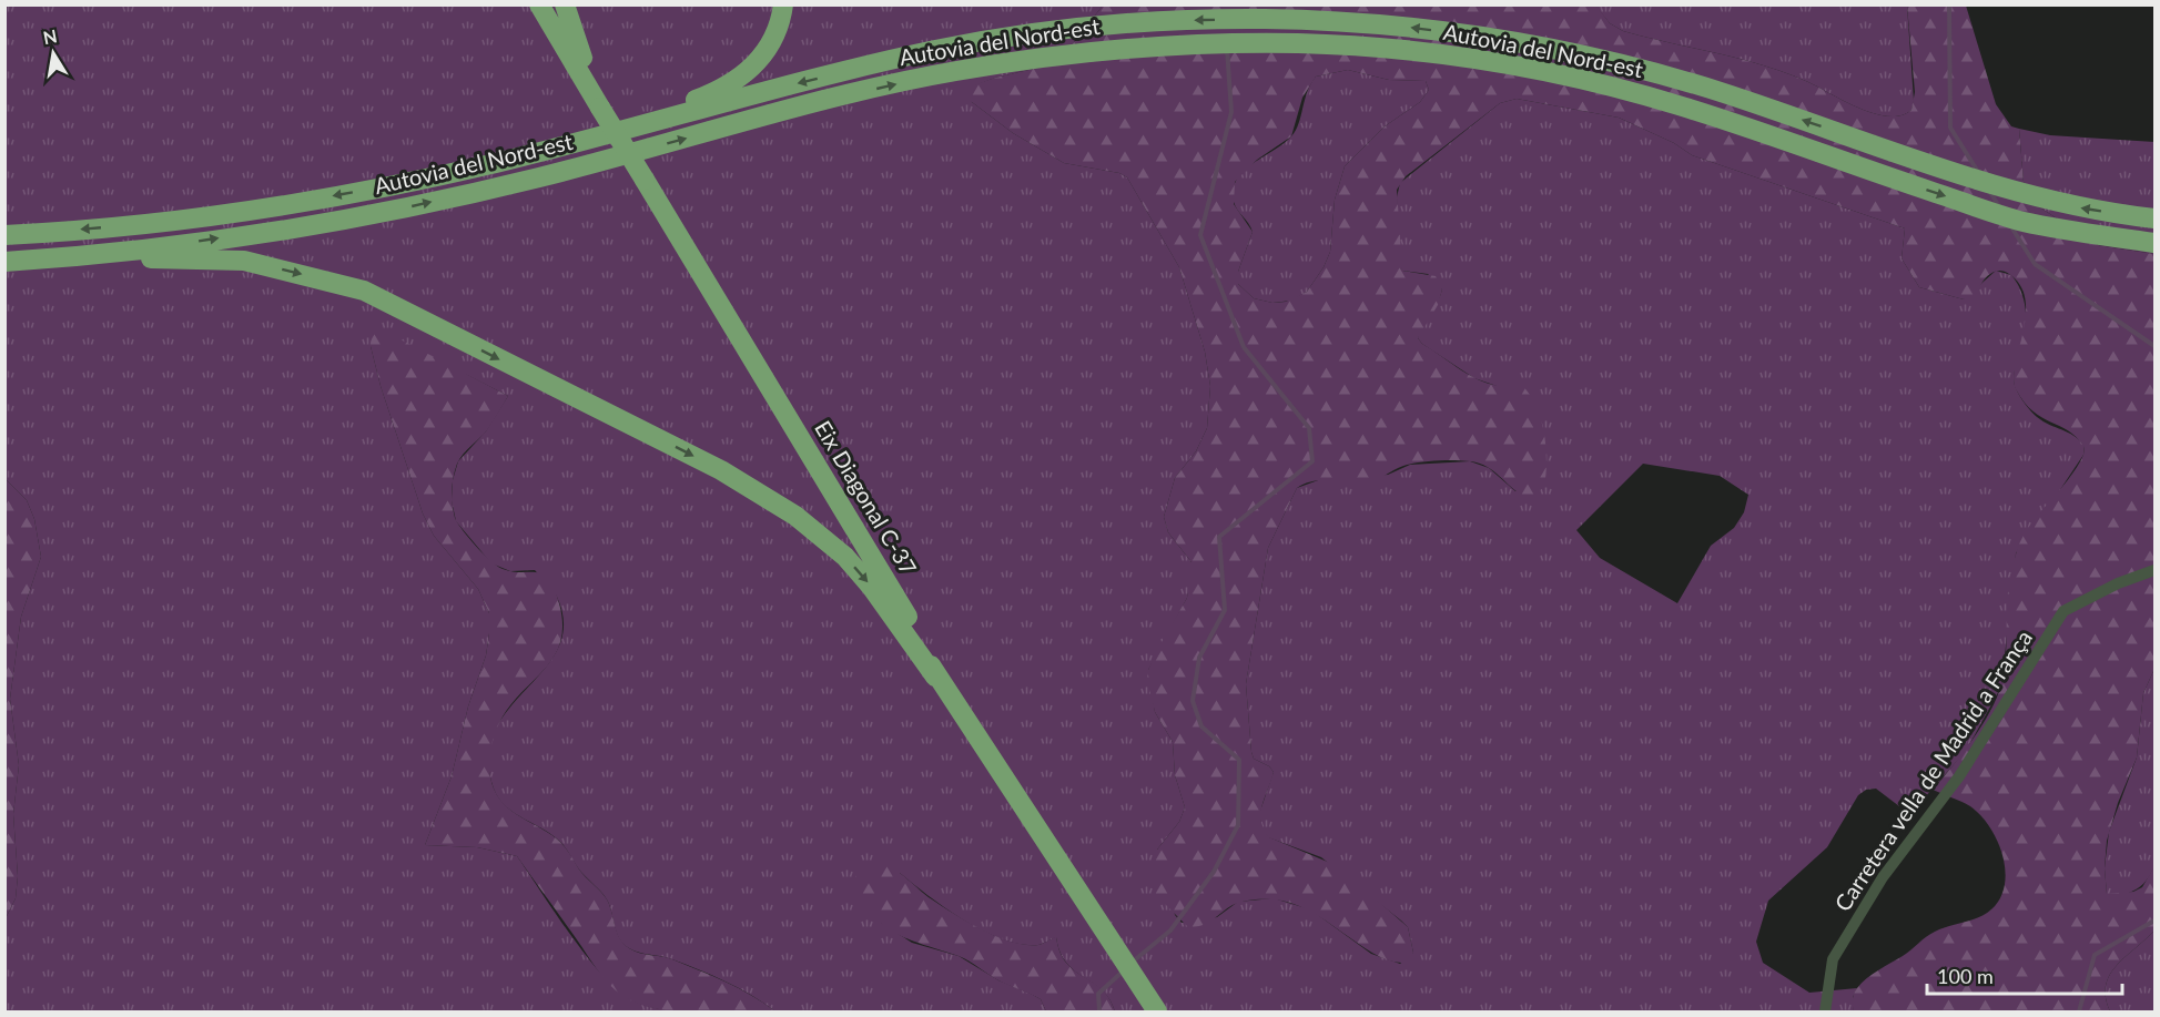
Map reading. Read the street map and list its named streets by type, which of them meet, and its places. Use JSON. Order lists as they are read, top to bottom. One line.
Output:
{"streets":{"highway":["Autovia del Nord-est","Eix Diagonal C-37"],"street":["Carretera vella de Madrid a França"]},"scale_bar":"100 m","north":"top"}
